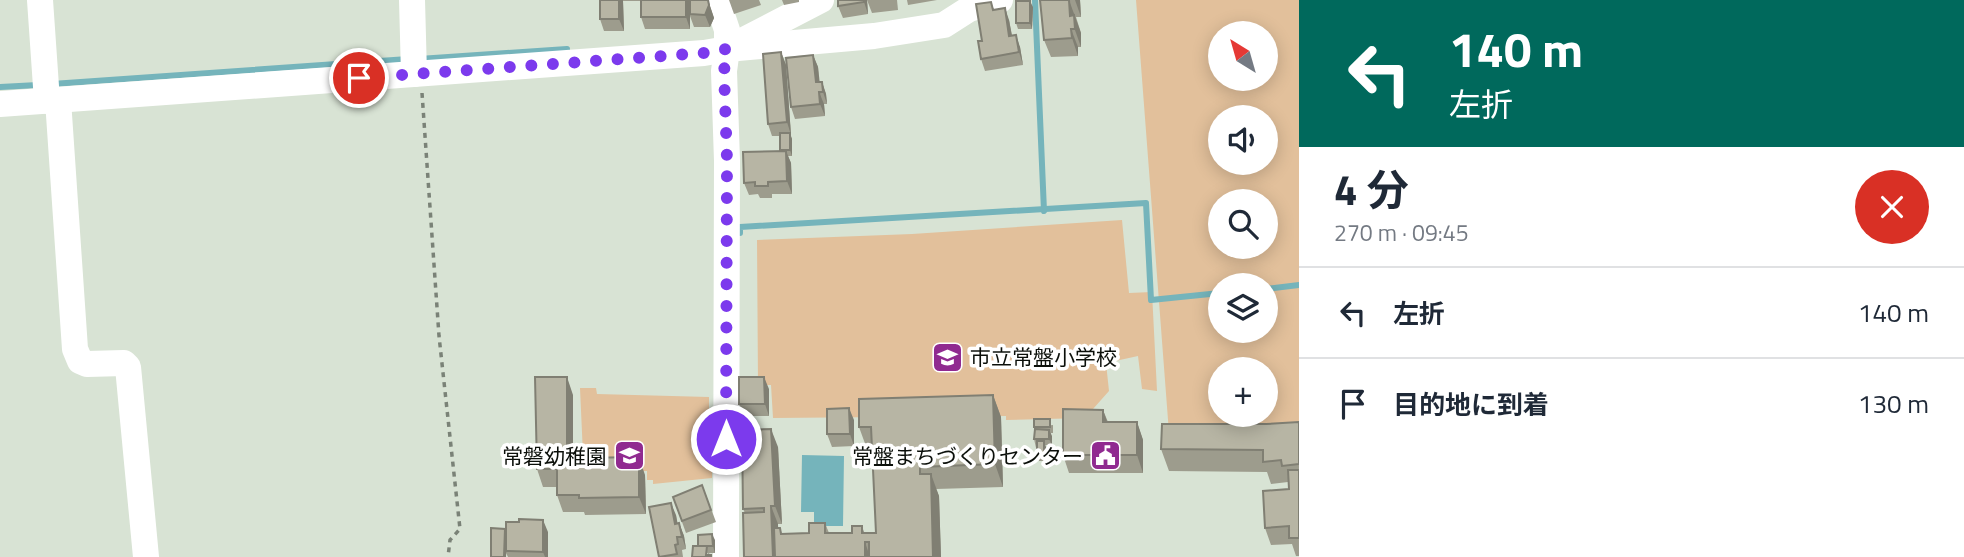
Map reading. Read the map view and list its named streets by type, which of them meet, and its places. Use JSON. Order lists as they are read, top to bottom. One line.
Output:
{"places":{"school or university":["市立常盤小学校","常磐幼稚園"],"public building":["常盤まちづくりセンター"]},"north":"top left","page":{"turn":["140 m","左折"],"map_buttons":"+","heading":["4 分","270 m · 09:45"],"list":[{"name":"左折","value":"140 m"},{"name":"目的地に到着","value":"130 m"}]}}
